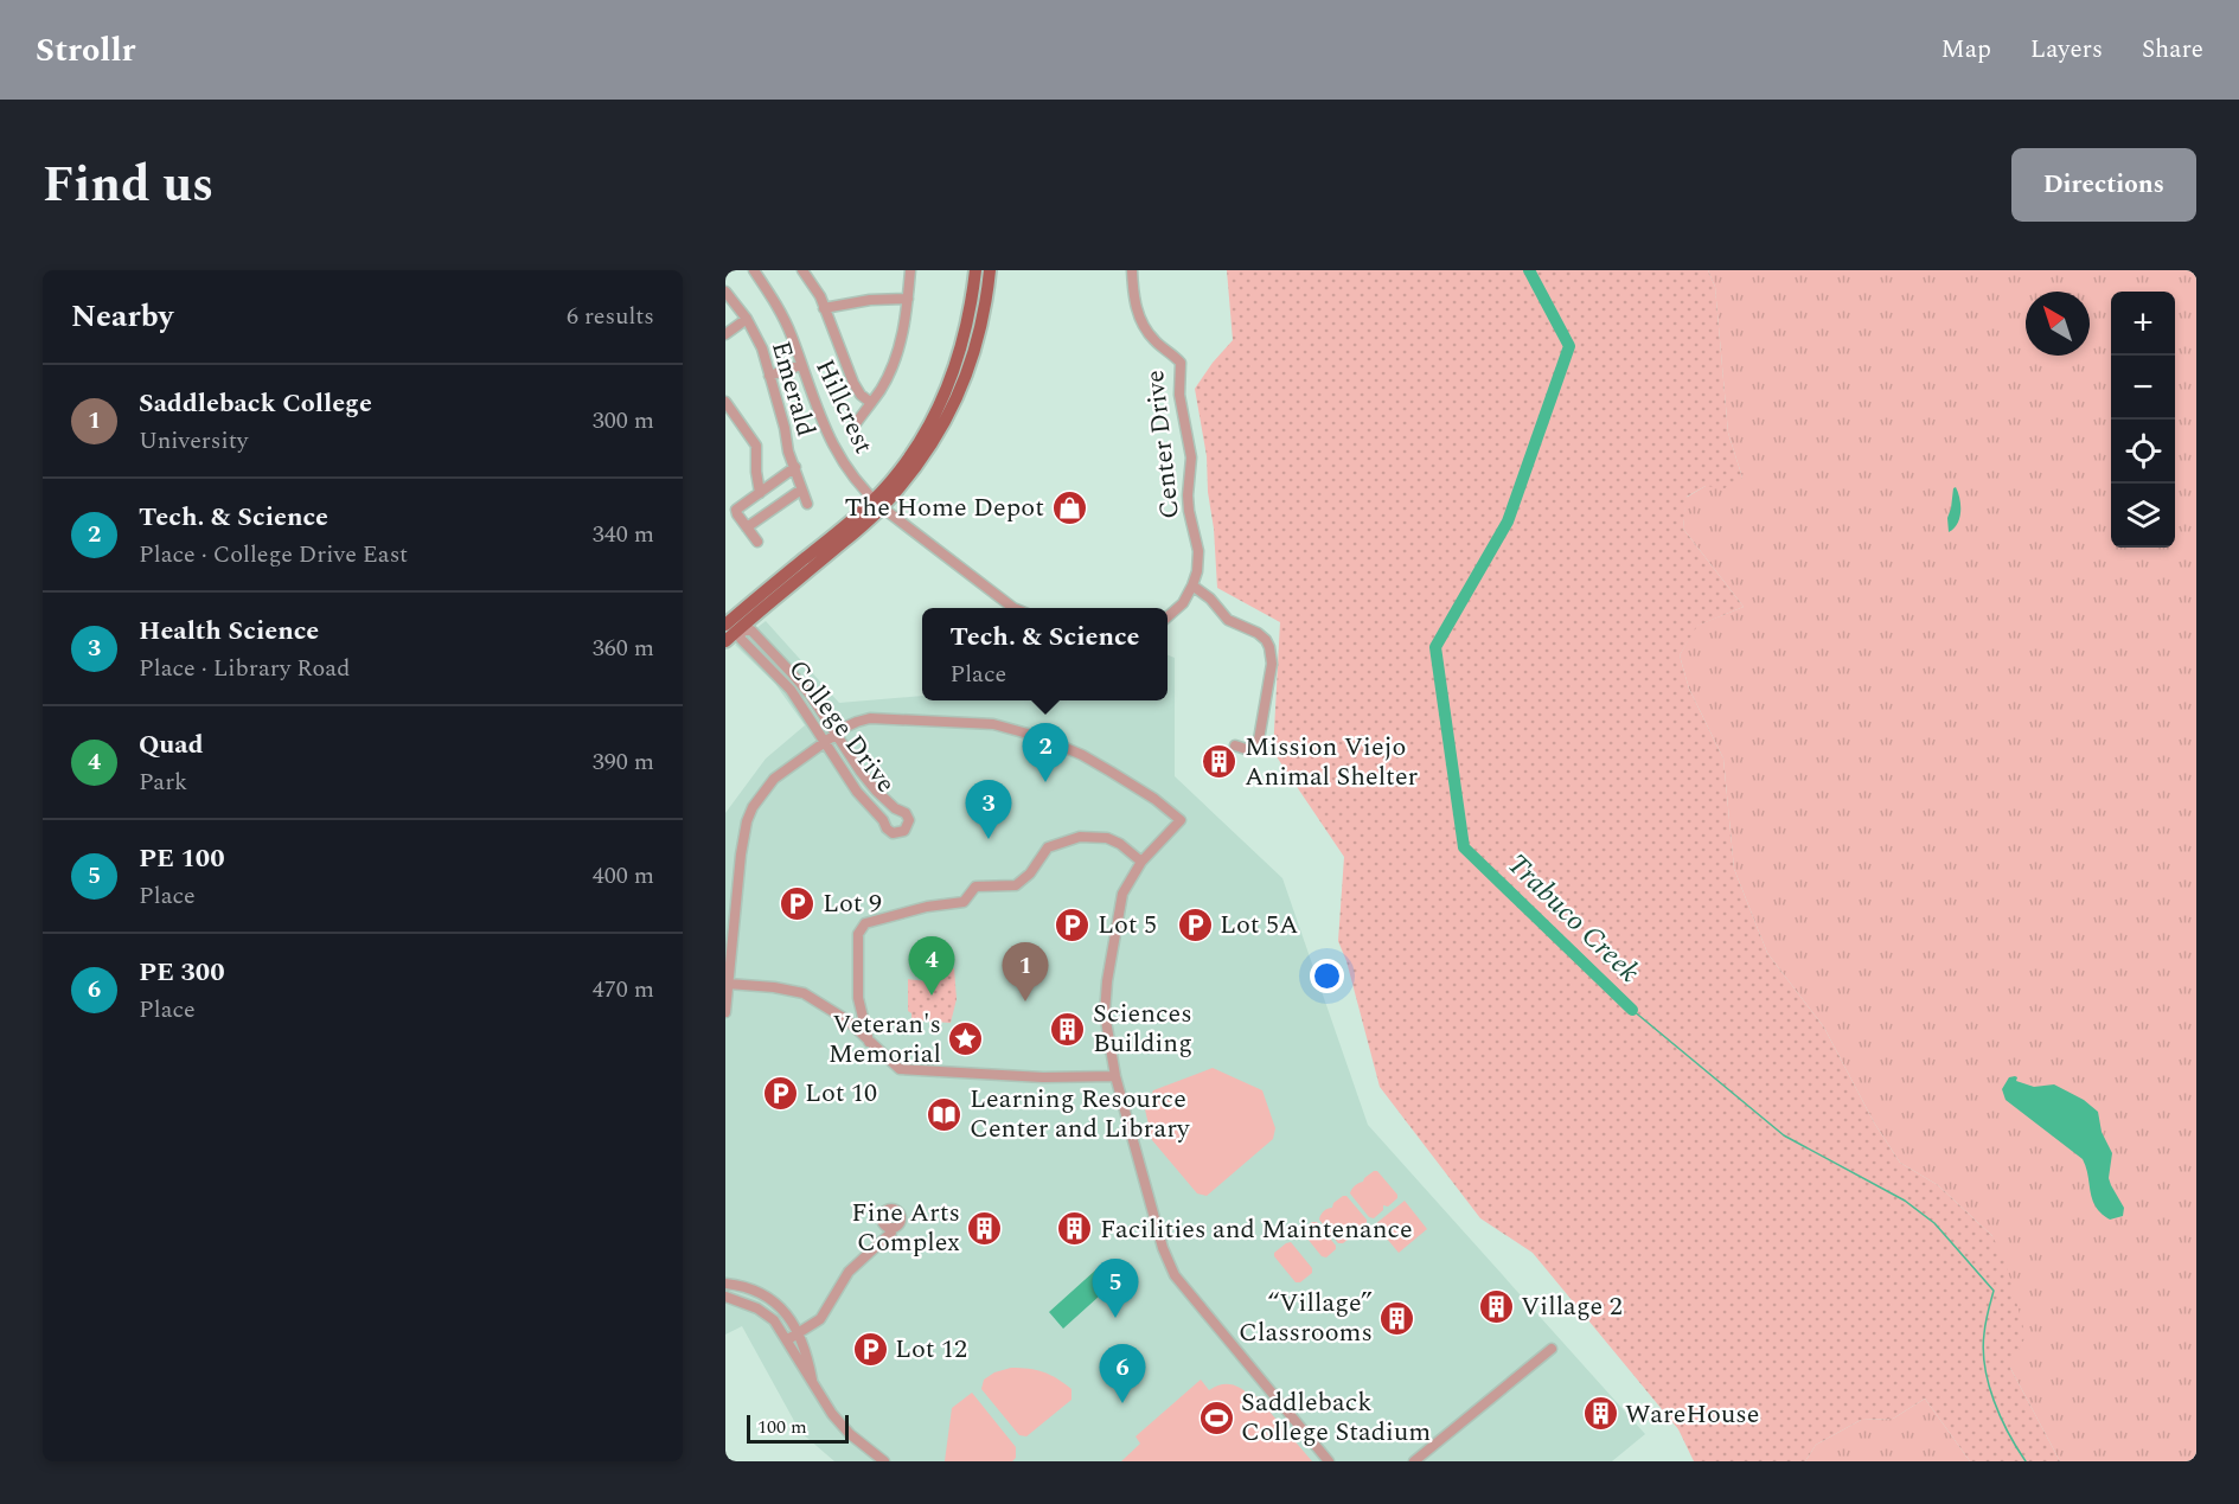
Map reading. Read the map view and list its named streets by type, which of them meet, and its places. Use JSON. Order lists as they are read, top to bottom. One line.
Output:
{"streets":{"street":["Emerald","Hillcrest","Center Drive","College Drive"]},"water":["Trabuco Creek"],"places":{"shop":["The Home Depot"],"building":["Mission Viejo Animal Shelter","Sciences Building","Fine Arts Complex","Facilities and Maintenance","Village 2","“Village” Classrooms","WareHouse"],"parking":["Lot 9","Lot 5","Lot 5A","Lot 10","Lot 12"],"place":["Veteran's Memorial"],"library":["Learning Resource Center and Library"],"sports":["Saddleback College Stadium"]},"scale_bar":"100 m","north":"top left","page":{"header":"Strollr","nav":["Map","Layers","Share"],"title":"Find us","buttons":"Directions","heading":["Nearby","6 results"],"map_buttons":["+","−"],"list":[{"mark":"1","name":"Saddleback College","note":"University","value":"300 m"},{"mark":"2","name":"Tech. & Science","note":"Place · College Drive East","value":"340 m"},{"mark":"3","name":"Health Science","note":"Place · Library Road","value":"360 m"},{"mark":"4","name":"Quad","note":"Park","value":"390 m"},{"mark":"5","name":"PE 100","note":"Place","value":"400 m"},{"mark":"6","name":"PE 300","note":"Place","value":"470 m"}],"popup":["Tech. & Science","Place"],"pins":["2","3","4","1","5","6"],"scale":"100 m"}}
